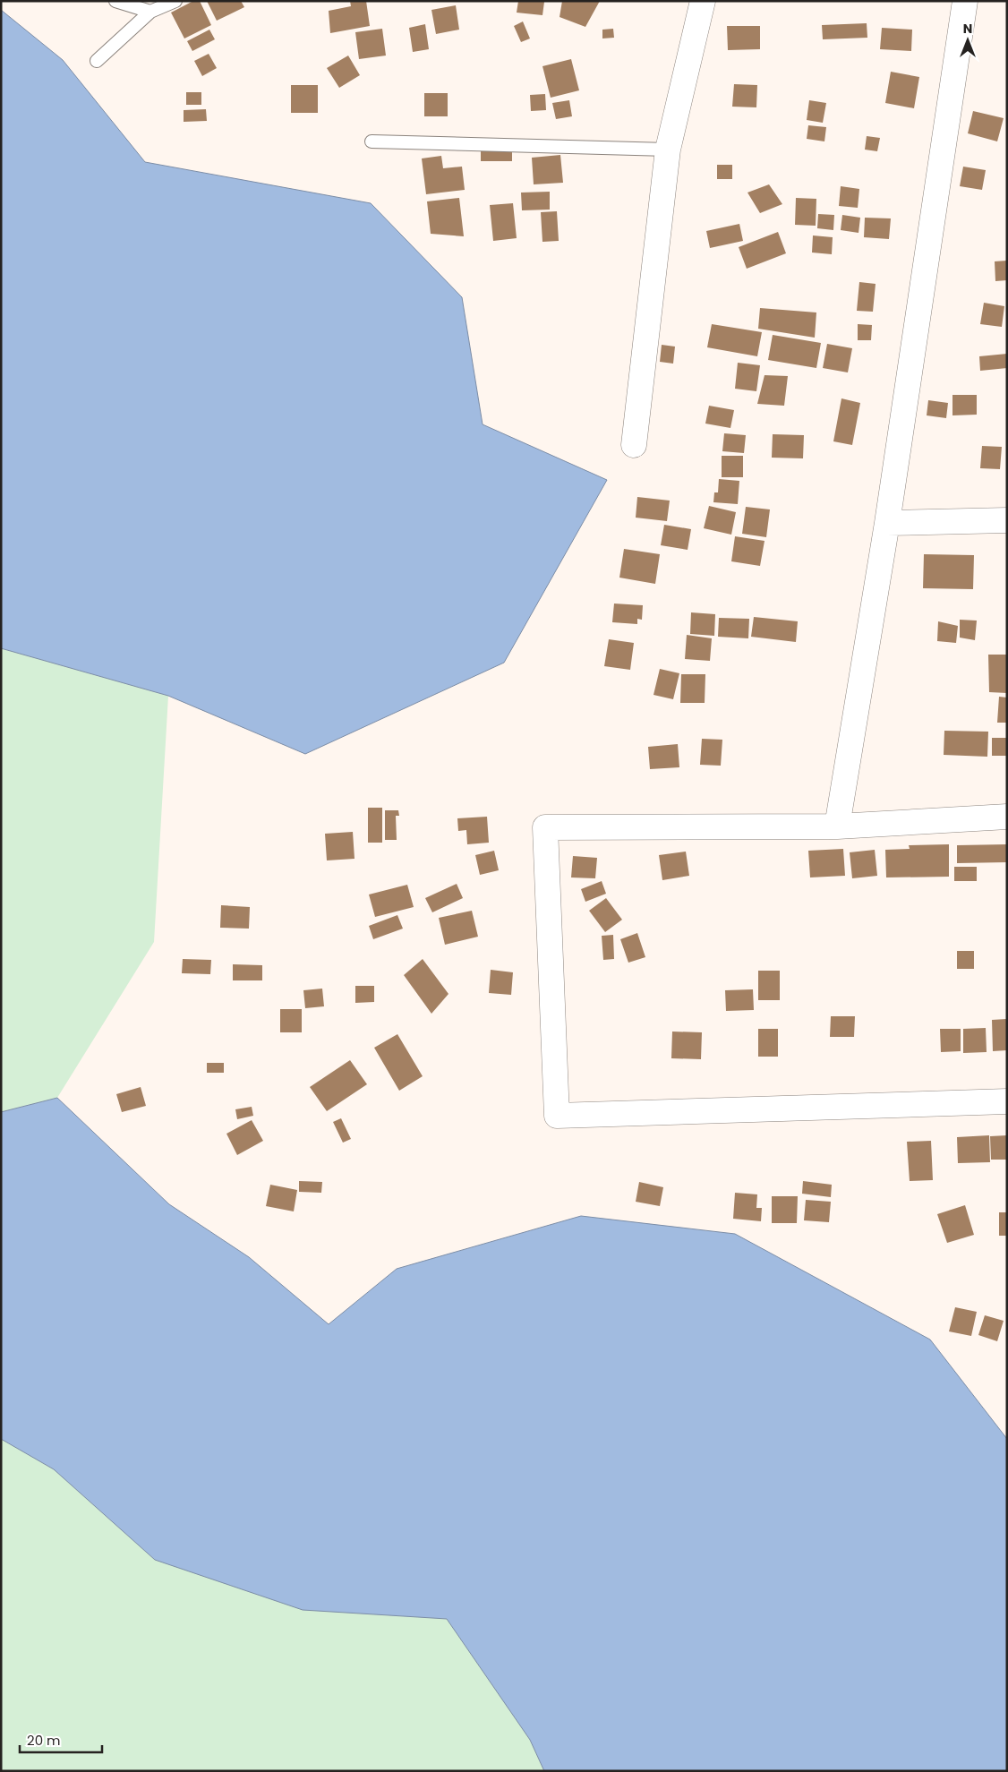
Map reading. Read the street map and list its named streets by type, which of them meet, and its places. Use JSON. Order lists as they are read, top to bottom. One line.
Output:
{"scale_bar":"20 m","north":"top"}
